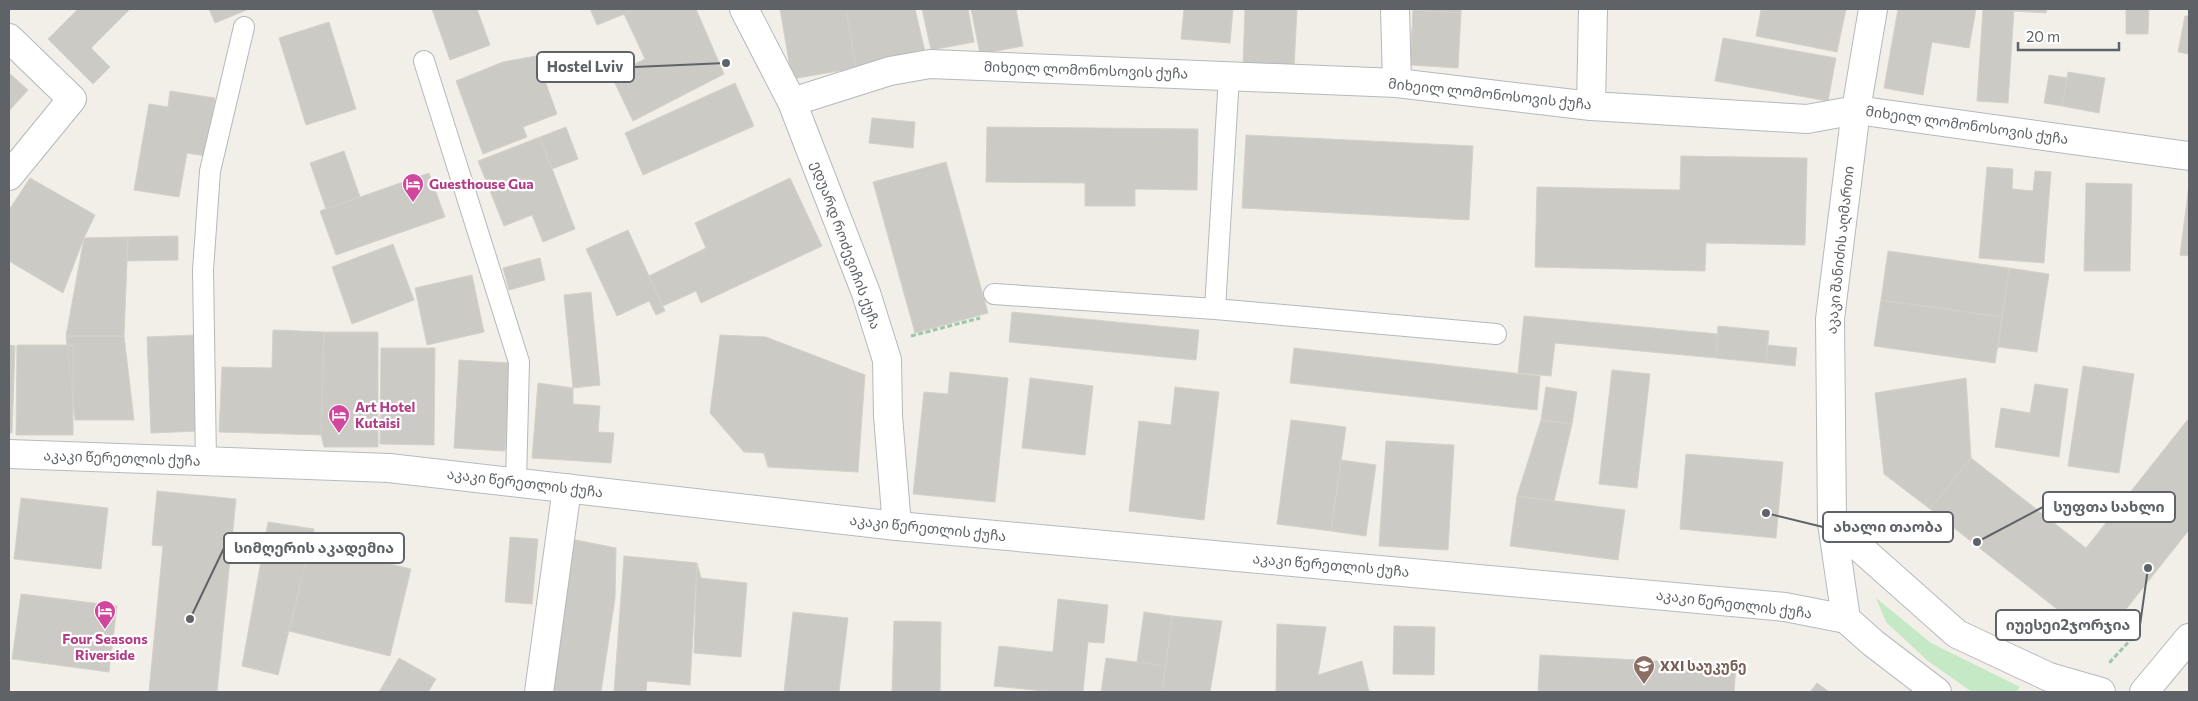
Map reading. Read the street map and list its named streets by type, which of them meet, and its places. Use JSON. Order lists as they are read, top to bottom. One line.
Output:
{"streets":{"street":["მიხეილ ლომონოსოვის ქუჩა","ედუარდ როძევიჩის ქუჩა","აკაკი შანიძის აღმართი","აკაკი წერეთლის ქუჩა"]},"crossings":[["მიხეილ ლომონოსოვის ქუჩა","ედუარდ როძევიჩის ქუჩა"],["მიხეილ ლომონოსოვის ქუჩა","აკაკი შანიძის აღმართი"],["ედუარდ როძევიჩის ქუჩა","აკაკი წერეთლის ქუჩა"]],"places":{"other":["Hostel Lviv","ახალი თაობა","სუფთა სახლი","იუესეი2ჯორჯია","სიმღერის აკადემია"],"hotel":["Guesthouse Gua","Art Hotel Kutaisi","Four Seasons Riverside"],"school or university":["XXI საუკუნე"]},"scale_bar":"20 m"}
